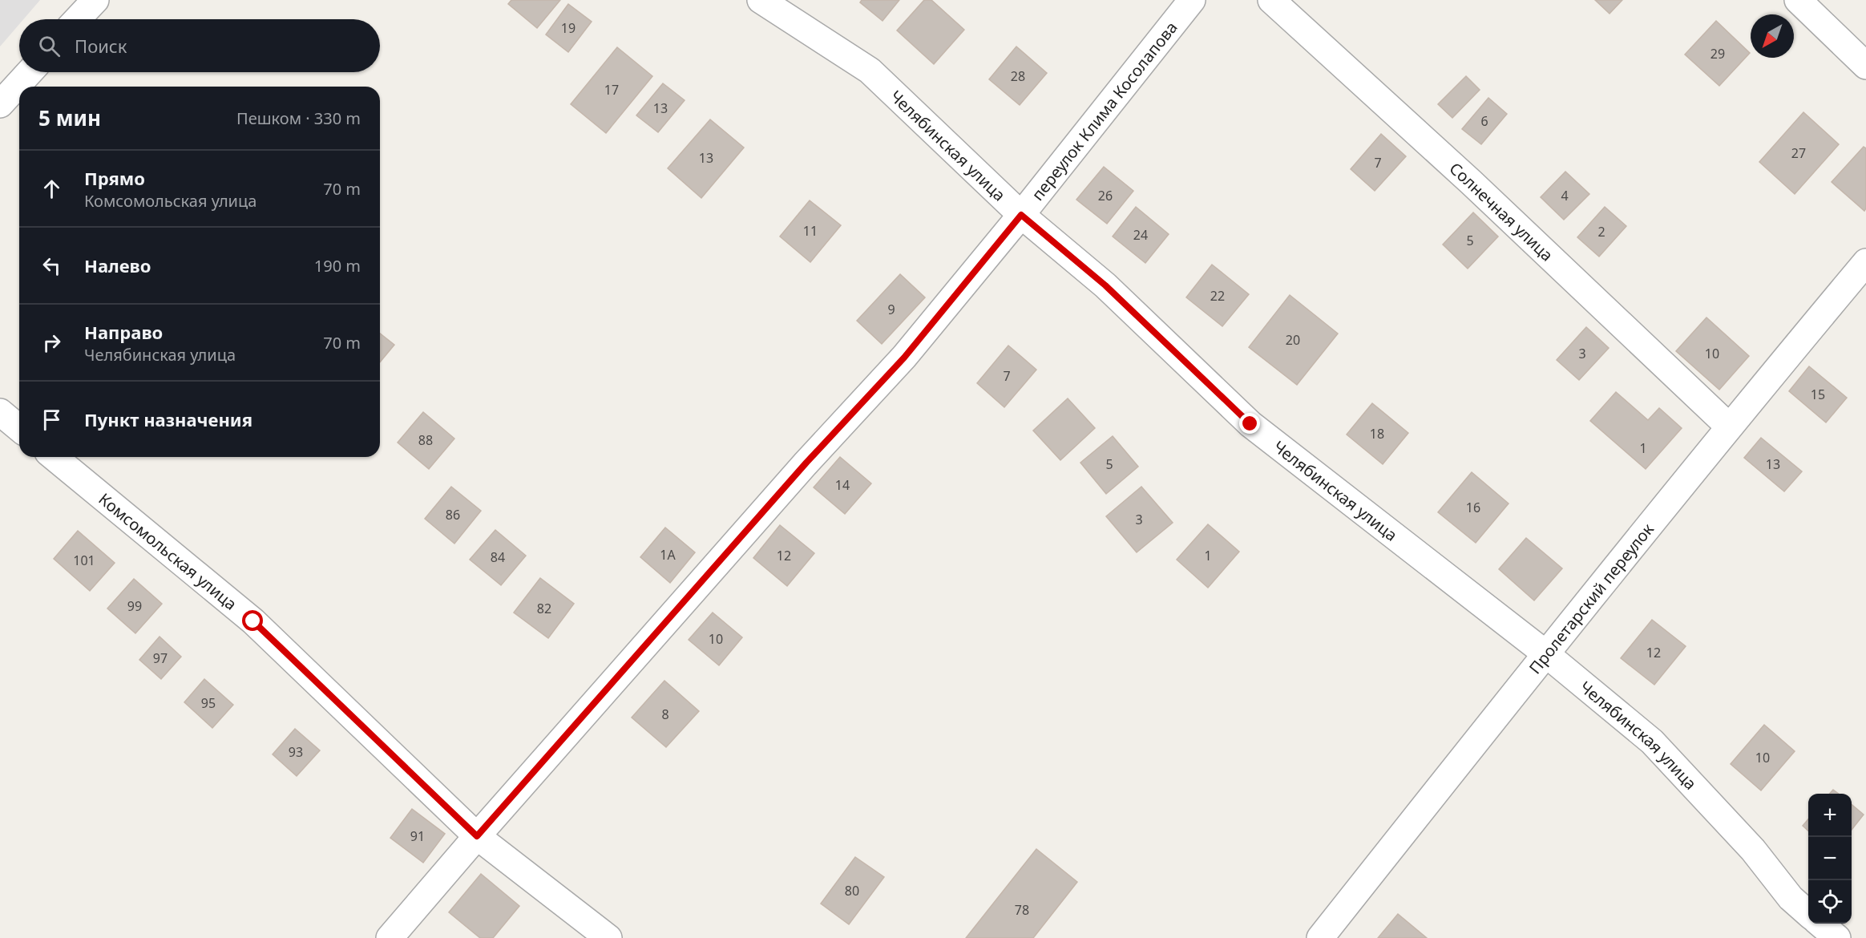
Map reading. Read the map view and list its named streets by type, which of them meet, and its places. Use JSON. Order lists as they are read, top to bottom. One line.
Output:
{"streets":{"street":["переулок Клима Косолапова","Челябинская улица","Солнечная улица","Комсомольская улица","Пролетарский переулок"]},"crossings":[["переулок Клима Косолапова","Челябинская улица"],["переулок Клима Косолапова","Комсомольская улица"],["Челябинская улица","Пролетарский переулок"],["Солнечная улица","Пролетарский переулок"]],"house_numbers":["19","29","28","17","13","6","27","13","7","26","4","11","2","24","5","22","9","20","3","10","7","15","18","88","1","5","13","14","16","86","3","1А","12","1","84","101","99","82","10","12","97","95","8","93","10","91","80","78"],"north":"bottom left","page":{"search":"Поиск","heading":["5 мин","Пешком · 330 m"],"list":[["Прямо","Комсомольская улица","70 m"],["Налево","190 m"],["Направо","Челябинская улица","70 m"],"Пункт назначения"],"map_buttons":["+","−"]}}
